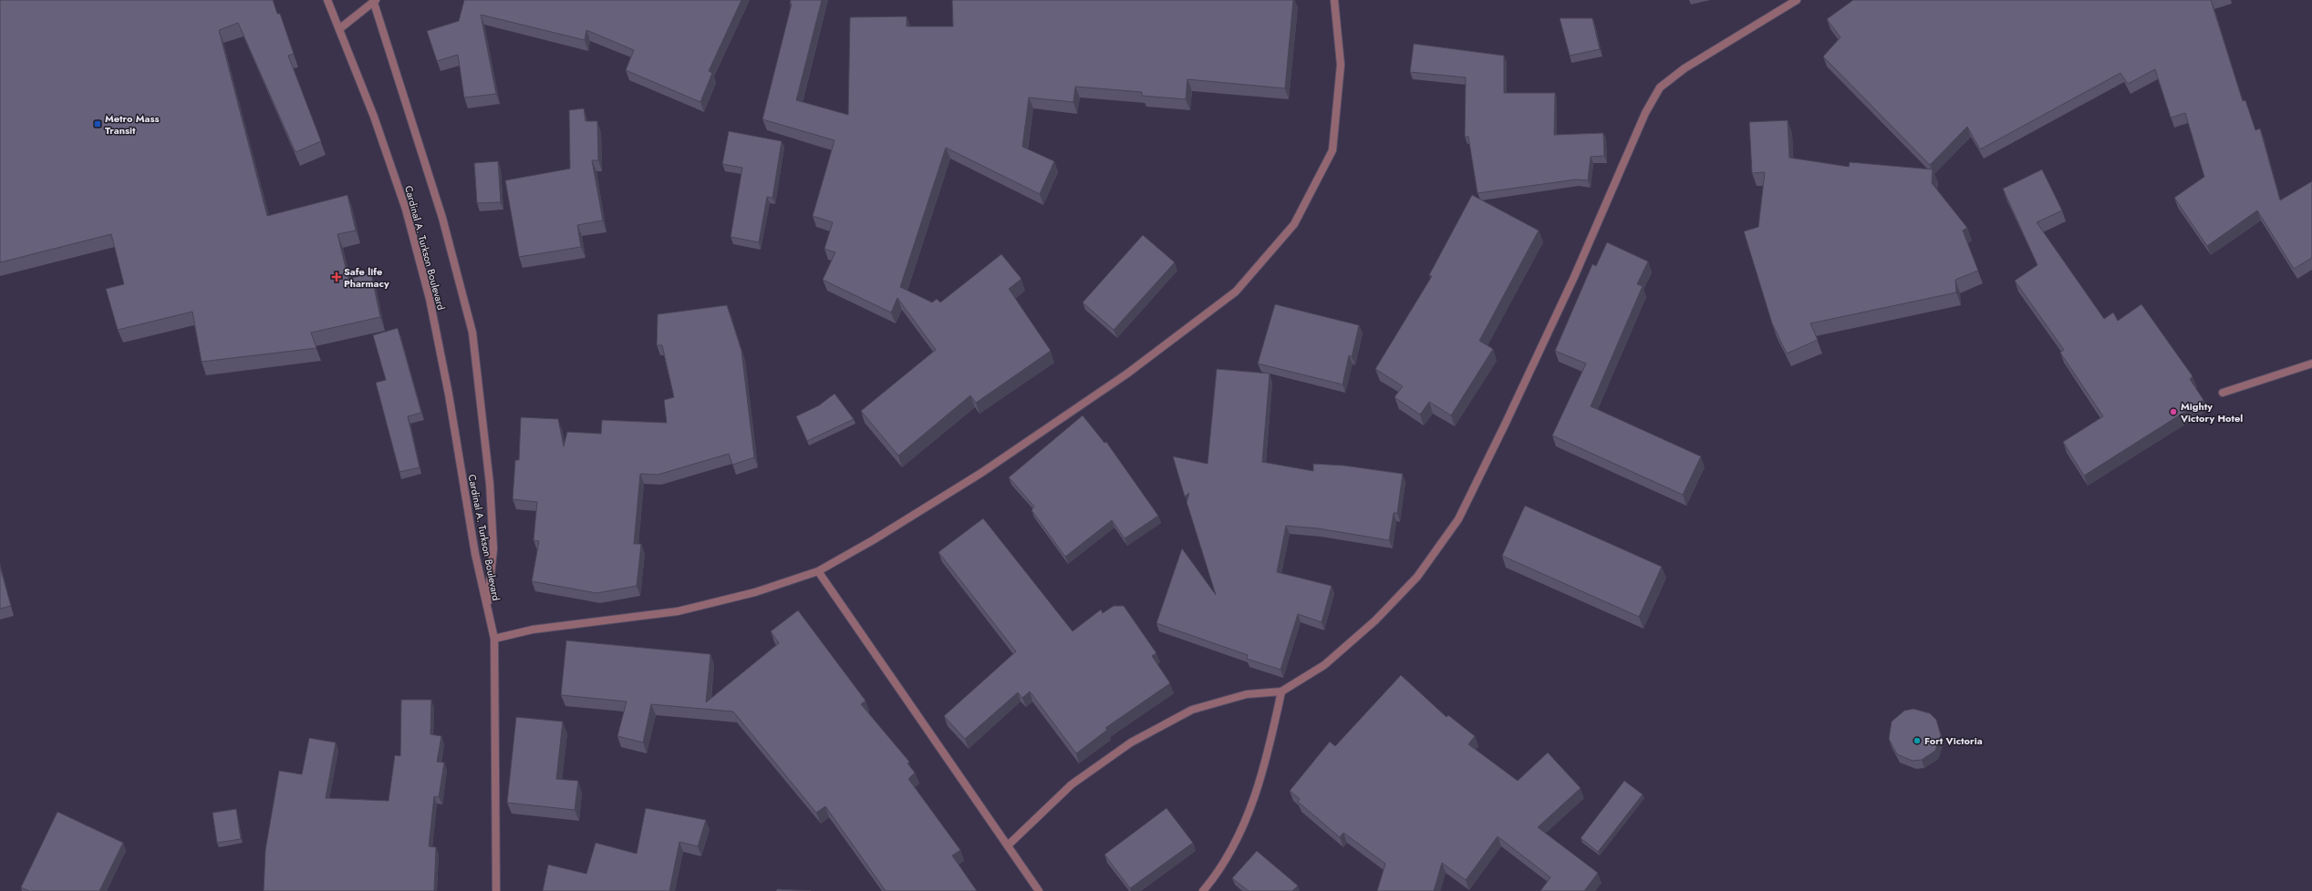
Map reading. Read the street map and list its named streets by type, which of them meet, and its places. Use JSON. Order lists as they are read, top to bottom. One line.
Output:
{"streets":{"street":["Cardinal A. Turkson Boulevard"]},"places":{"transit":["Metro Mass Transit"],"health":["Safe life Pharmacy"],"other":["Mighty Victory Hotel","Fort Victoria"]}}
